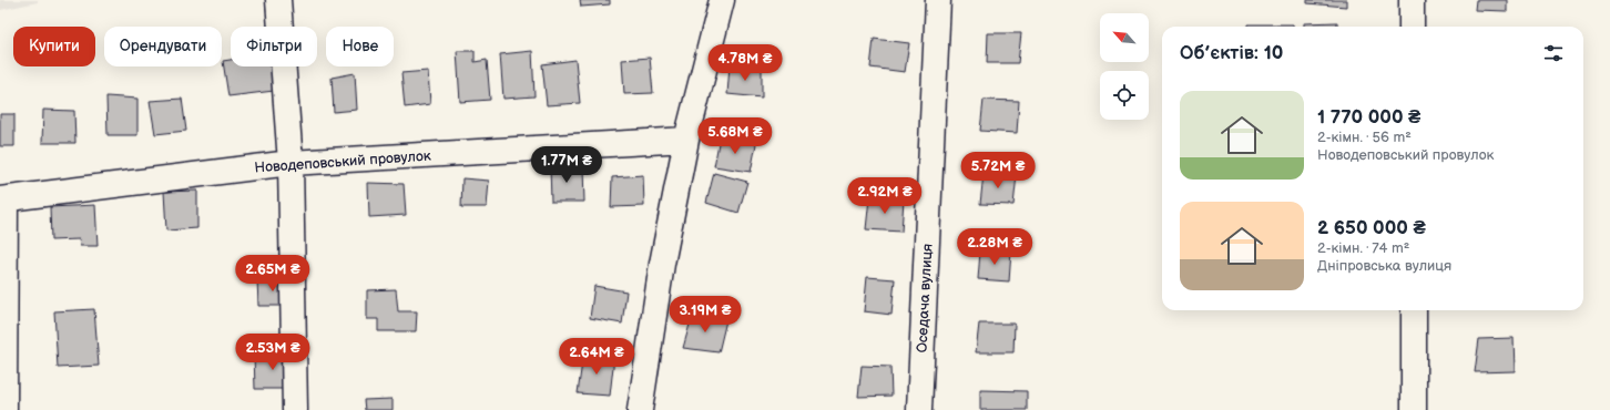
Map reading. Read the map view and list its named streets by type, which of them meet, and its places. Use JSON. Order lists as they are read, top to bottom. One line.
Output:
{"streets":{"street":["Новодеповський провулок","Оседача вулиця"]},"north":"top left","page":{"chip":["Купити","Орендувати","Фільтри","Нове"],"heading":"Об’єктів: 10","price":["4.78M ₴","5.68M ₴","1.77M ₴","5.72M ₴","2.92M ₴","2.28M ₴","2.65M ₴","3.19M ₴","2.53M ₴","2.64M ₴"],"list":[{"name":"1 770 000 ₴","note":"2-кімн. · 56 m² · Новодеповський провулок"},{"name":"2 650 000 ₴","note":"2-кімн. · 74 m² · Дніпровська вулиця"}]}}
